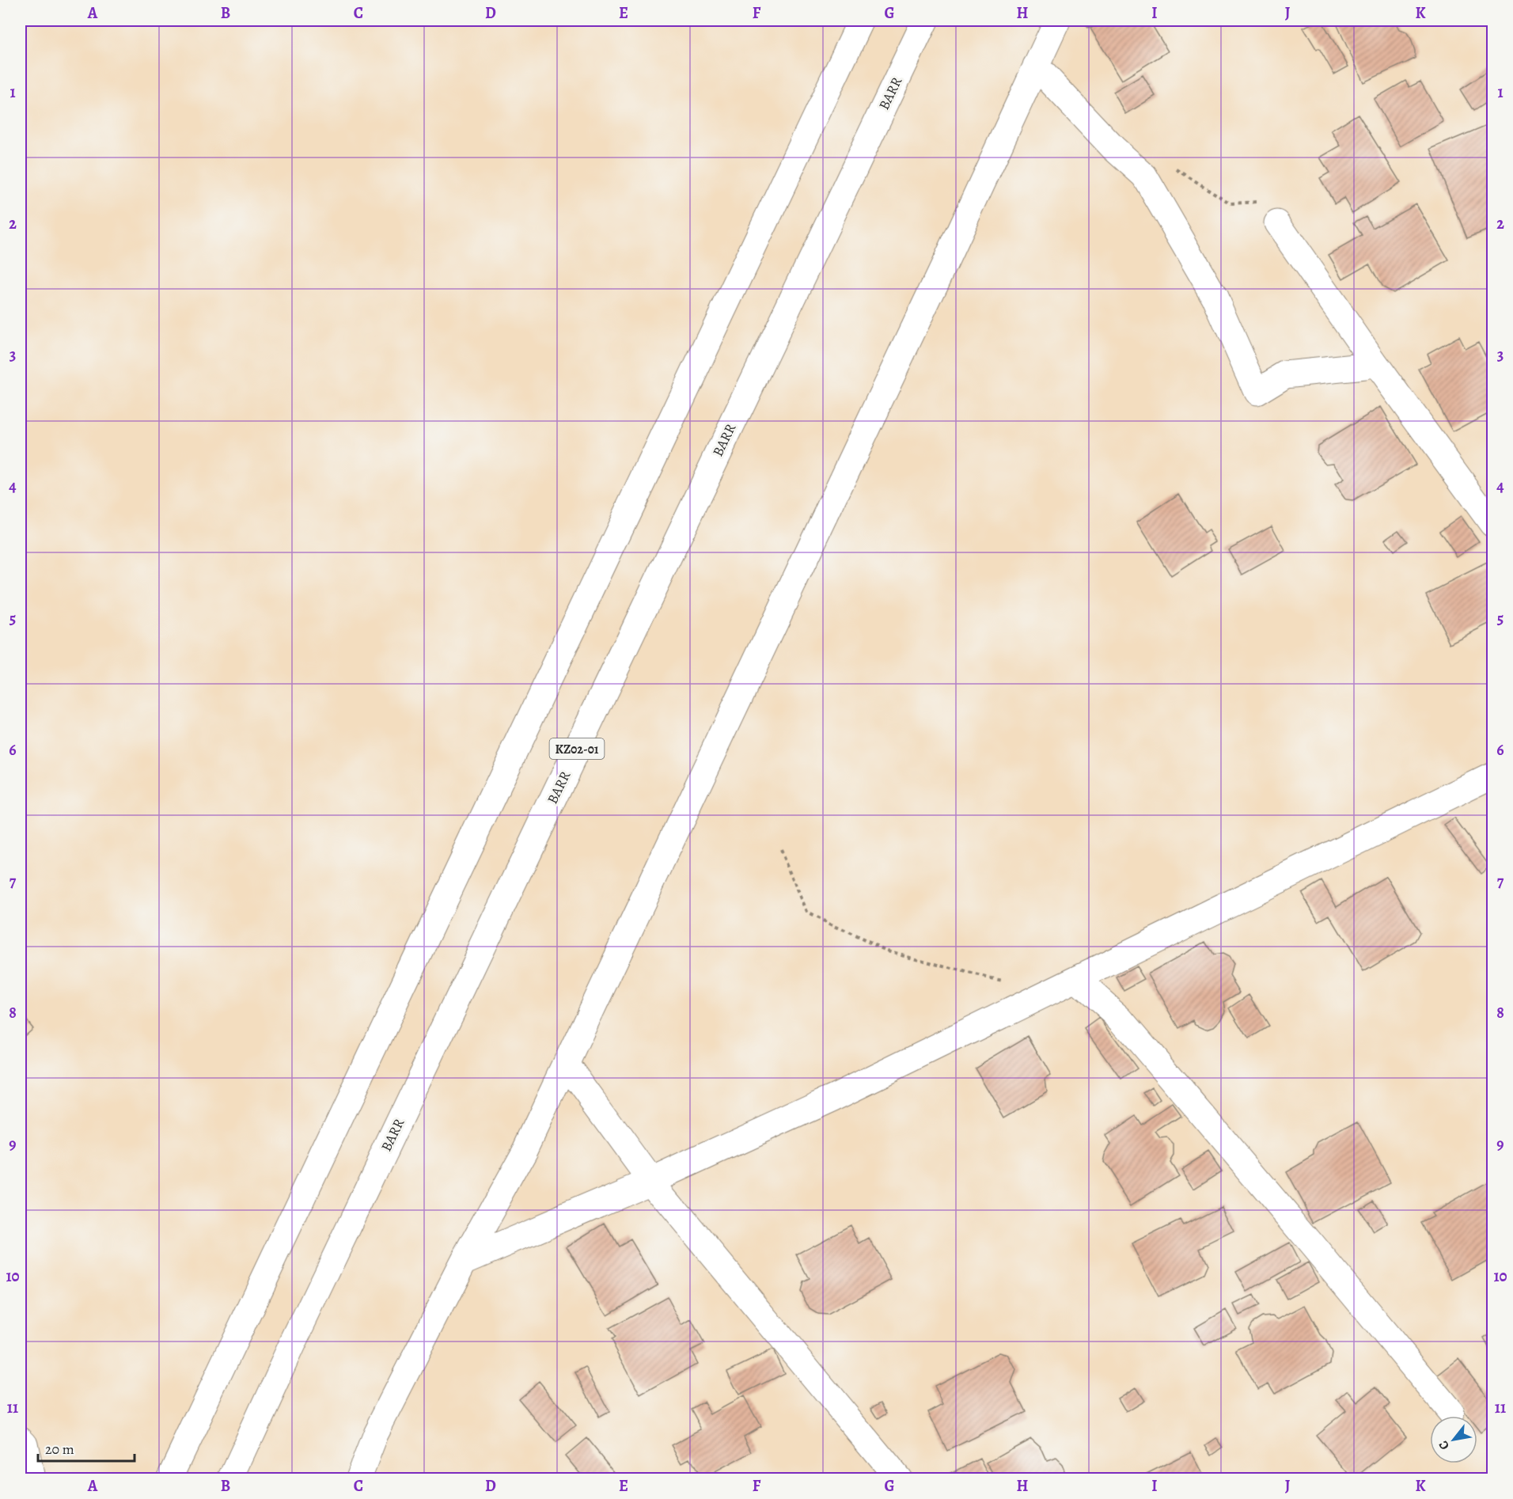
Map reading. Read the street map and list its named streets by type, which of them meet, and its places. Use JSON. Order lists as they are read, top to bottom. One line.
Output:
{"streets":{"main road":["BARR","KZ02-01"]},"scale_bar":"20 m","north":"bottom left","grid":{"columns":["A","B","C","D","E","F","G","H","I","J","K"],"rows":["1","2","3","4","5","6","7","8","9","10","11"]}}
